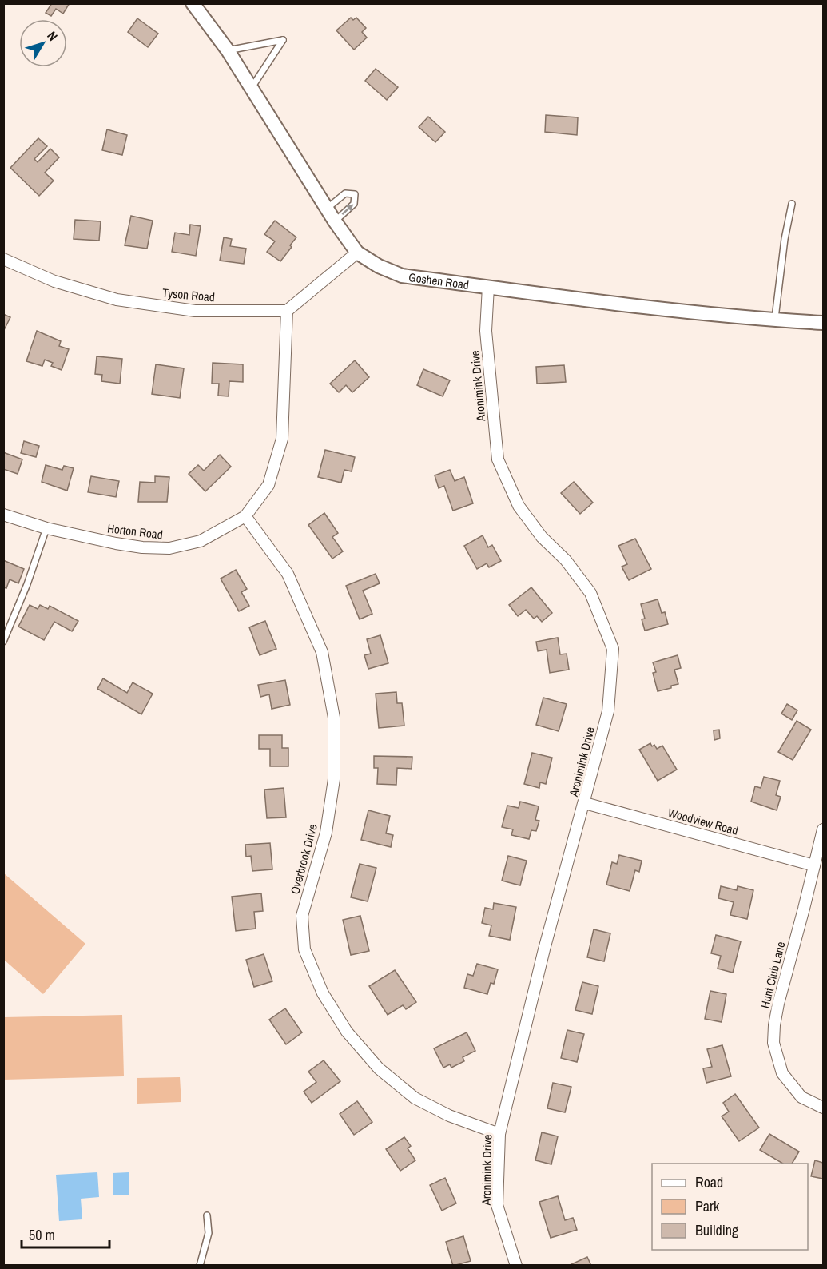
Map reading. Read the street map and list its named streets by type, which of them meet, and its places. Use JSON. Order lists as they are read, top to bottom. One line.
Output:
{"streets":{"street":["Goshen Road","Tyson Road","Aronimink Drive","Horton Road","Woodview Road","Overbrook Drive","Hunt Club Lane"]},"crossings":[["Goshen Road","Aronimink Drive"],["Tyson Road","Horton Road"],["Aronimink Drive","Woodview Road"],["Aronimink Drive","Overbrook Drive"],["Horton Road","Overbrook Drive"],["Woodview Road","Hunt Club Lane"]],"legend":["Road","Park","Building"],"scale_bar":"50 m","north":"top right"}
